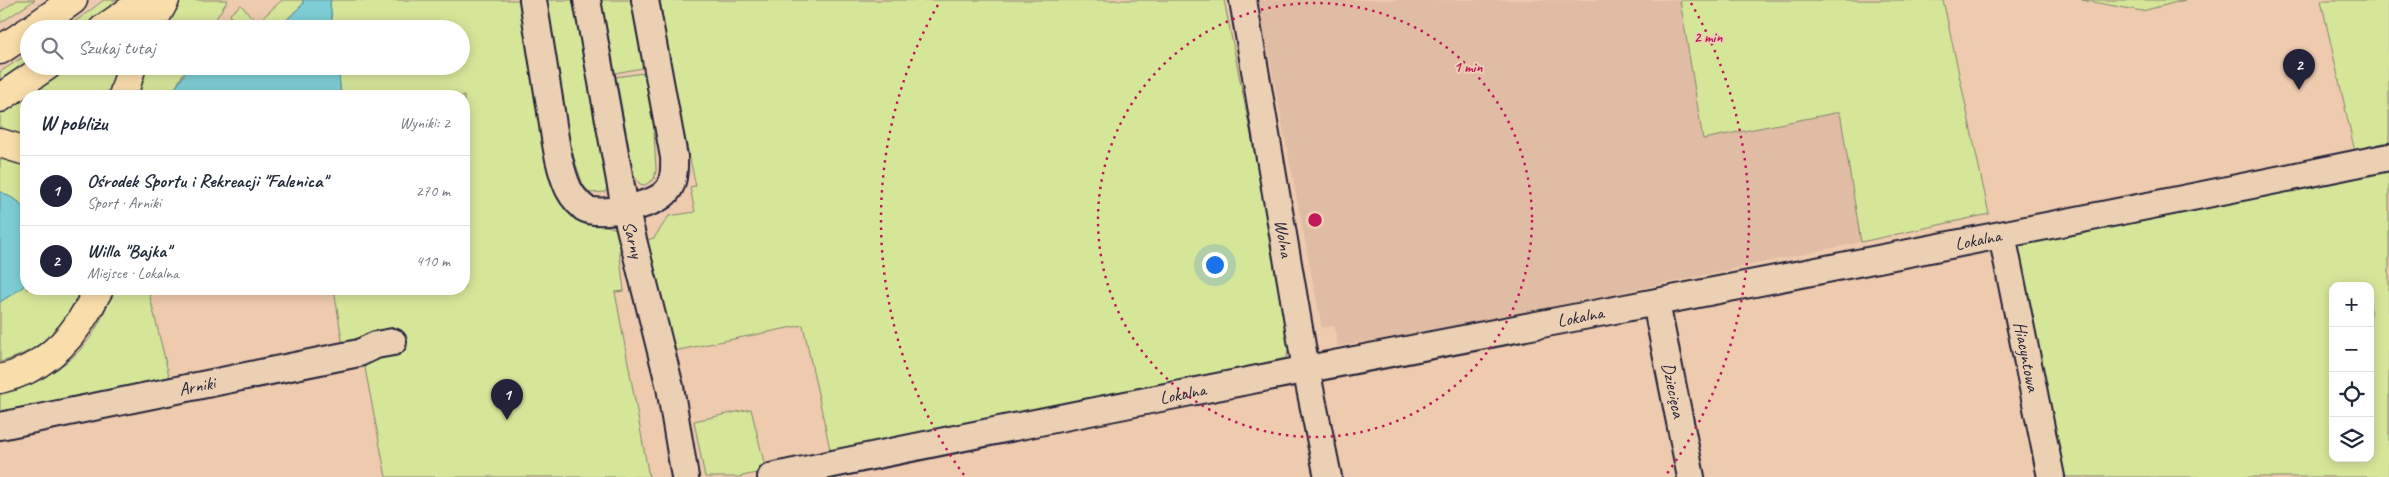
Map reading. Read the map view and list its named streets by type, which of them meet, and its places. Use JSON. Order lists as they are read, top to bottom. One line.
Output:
{"streets":{"street":["Sarny","Wolna","Lokalna","Hiacyntowa","Arniki","Dziecięca"]},"crossings":[["Wolna","Lokalna"],["Lokalna","Hiacyntowa"],["Lokalna","Dziecięca"]],"page":{"search":"Szukaj tutaj","pins":["2","1"],"heading":["W pobliżu","Wyniki: 2"],"list":[{"mark":"1","name":"Ośrodek Sportu i Rekreacji \"Falenica\"","note":"Sport · Arniki","value":"270 m"},{"mark":"2","name":"Willa \"Bajka\"","note":"Miejsce · Lokalna","value":"410 m"}],"map_buttons":["+","−"]},"rings":["2 min","1 min"]}
